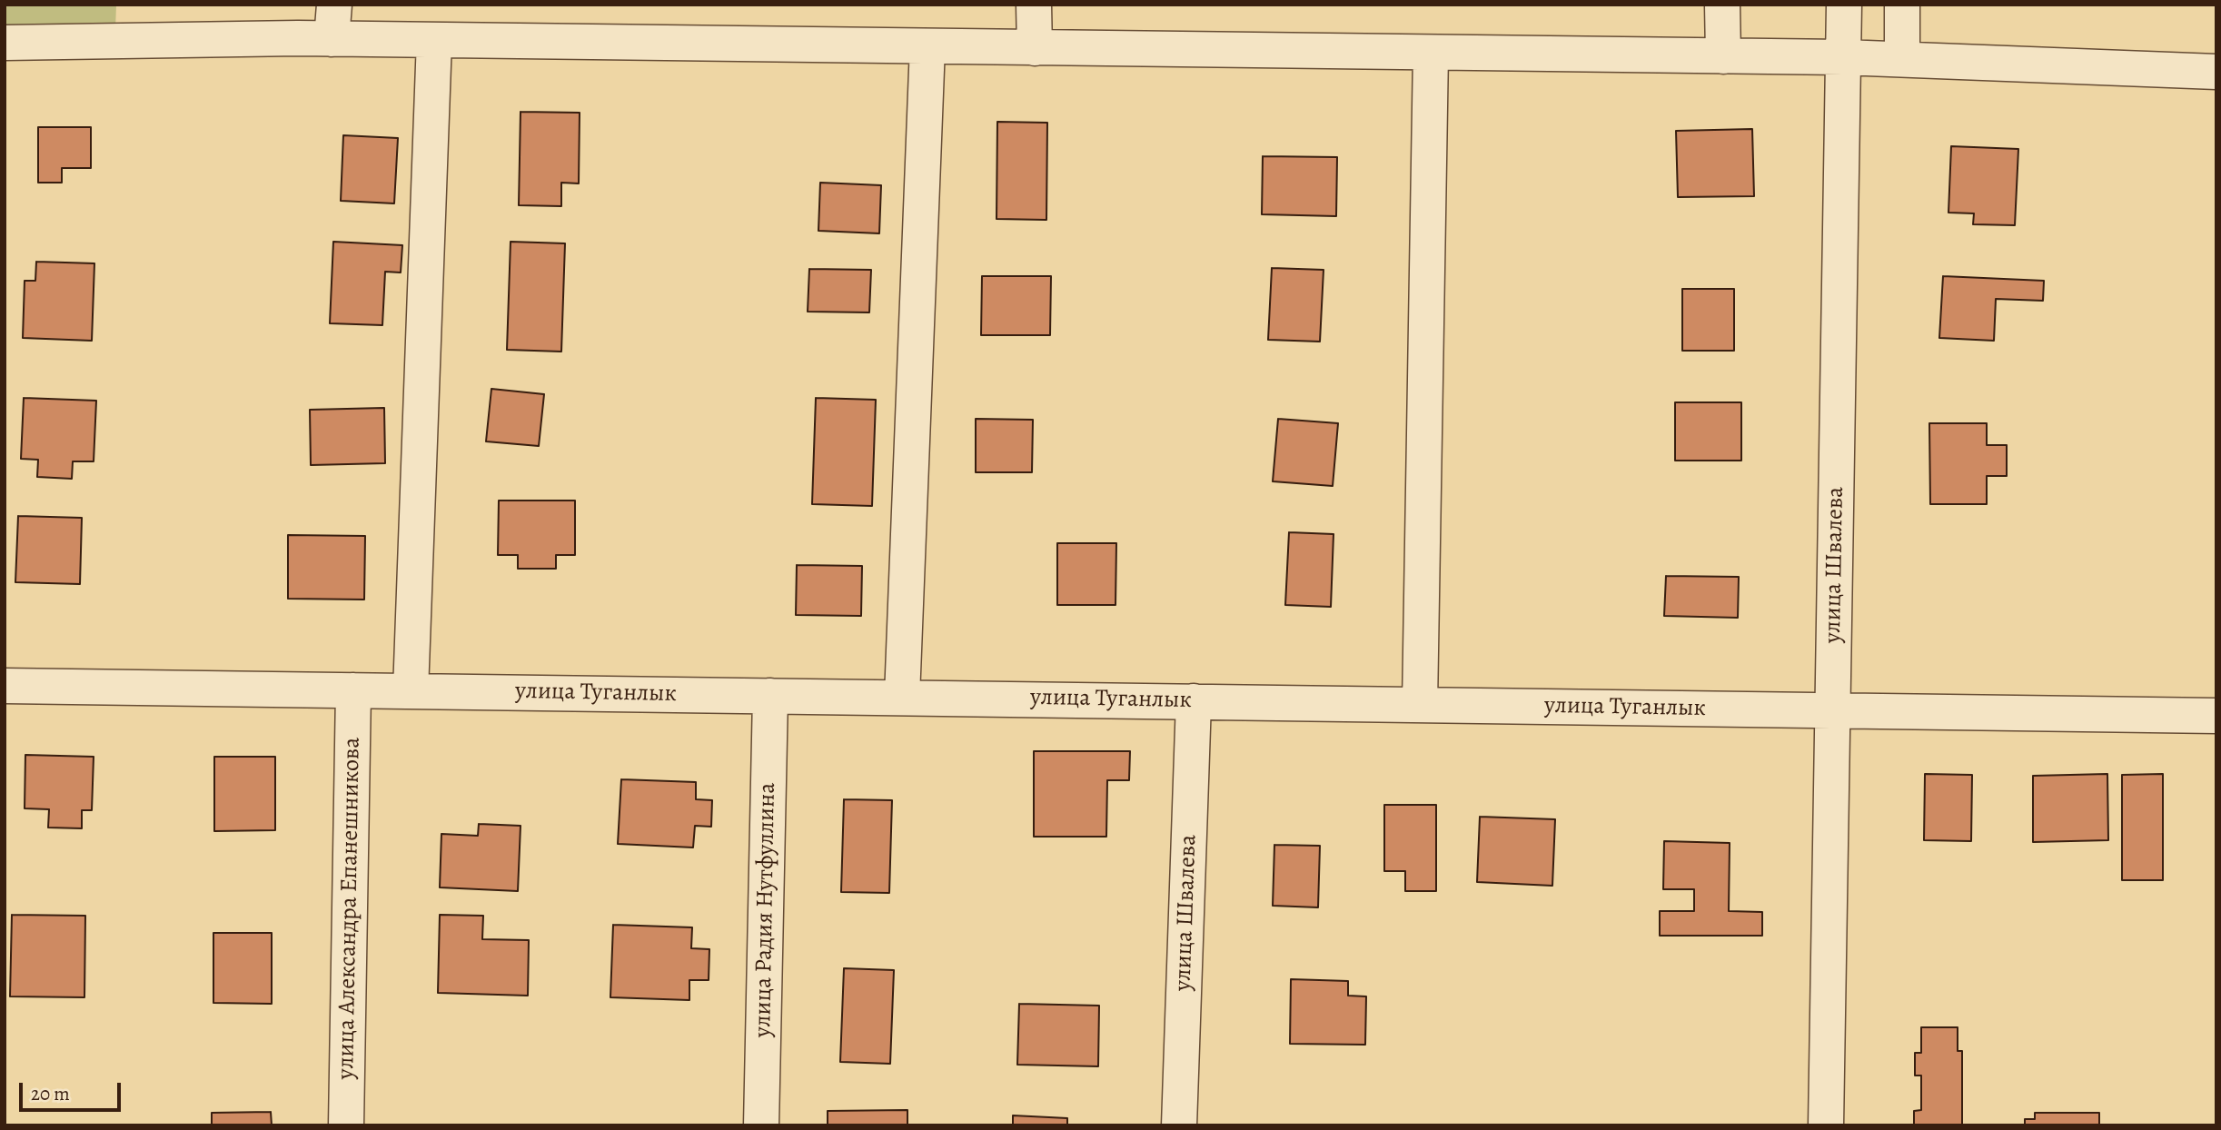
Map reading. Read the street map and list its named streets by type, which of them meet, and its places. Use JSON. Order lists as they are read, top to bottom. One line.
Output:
{"streets":{"street":["улица Швалева","улица Туганлык","улица Александра Епанешникова","улица Радия Нутфуллина"]},"crossings":[["улица Швалева","улица Туганлык"],["улица Туганлык","улица Александра Епанешникова"],["улица Туганлык","улица Радия Нутфуллина"]],"scale_bar":"20 m"}
